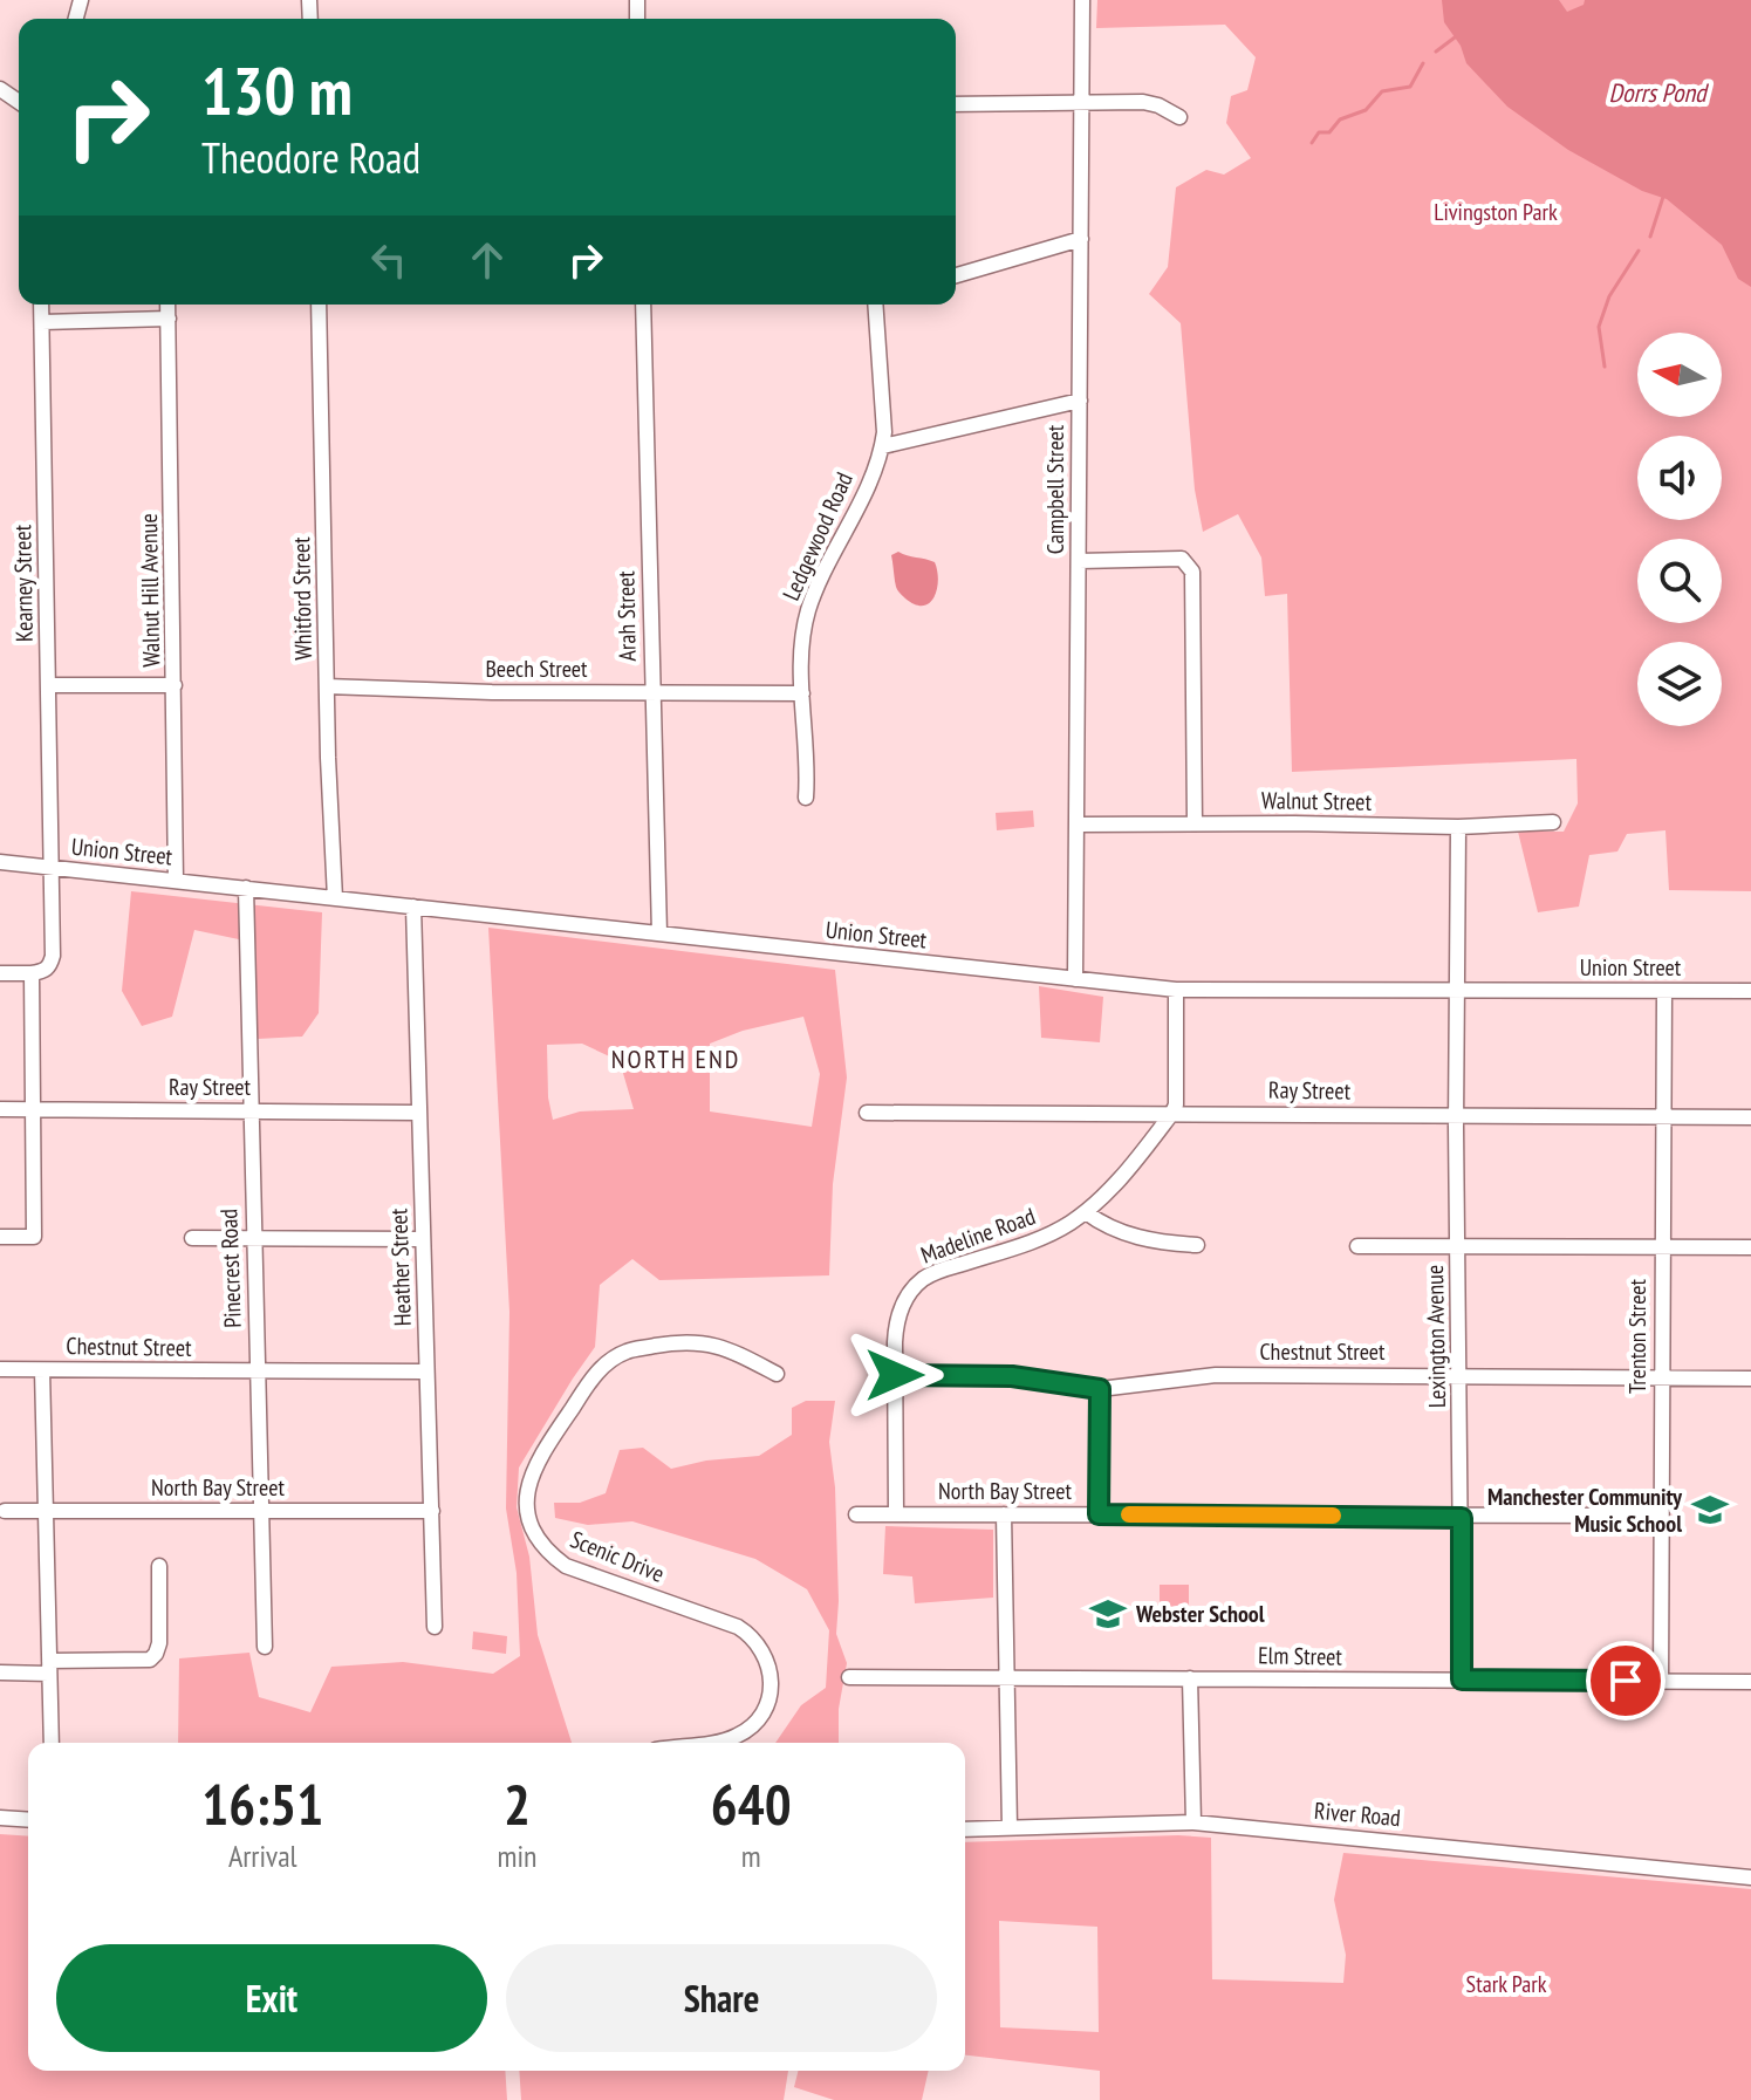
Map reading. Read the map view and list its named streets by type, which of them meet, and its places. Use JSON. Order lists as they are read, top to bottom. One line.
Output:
{"streets":{"street":["Campbell Street","Ledgewood Road","Kearney Street","Walnut Hill Avenue","Whitford Street","Arah Street","Beech Street","Walnut Street","Union Street","Ray Street","Madeline Road","Heather Street","Pinecrest Road","Lexington Avenue","Trenton Street","Chestnut Street","North Bay Street","Scenic Drive","Elm Street","River Road"]},"crossings":[["Campbell Street","Walnut Street"],["Campbell Street","Union Street"],["Ledgewood Road","Beech Street"],["Kearney Street","Union Street"],["Walnut Hill Avenue","Union Street"],["Whitford Street","Beech Street"],["Whitford Street","Union Street"],["Arah Street","Beech Street"],["Arah Street","Union Street"],["Walnut Street","Lexington Avenue"],["Union Street","Heather Street"],["Union Street","Pinecrest Road"],["Union Street","Lexington Avenue"],["Union Street","Trenton Street"],["Ray Street","Madeline Road"],["Ray Street","Heather Street"],["Ray Street","Pinecrest Road"],["Ray Street","Lexington Avenue"],["Ray Street","Trenton Street"],["Madeline Road","Chestnut Street"],["Madeline Road","North Bay Street"],["Heather Street","Chestnut Street"],["Heather Street","North Bay Street"],["Pinecrest Road","Chestnut Street"],["Pinecrest Road","North Bay Street"],["Lexington Avenue","Chestnut Street"],["Lexington Avenue","North Bay Street"],["Lexington Avenue","Elm Street"],["Trenton Street","Chestnut Street"],["Trenton Street","North Bay Street"],["Trenton Street","Elm Street"]],"districts":["NORTH END"],"water":["Dorrs Pond"],"parks":["Livingston Park","Stark Park"],"places":{"school or university":["Manchester Community Music School","Webster School"]},"north":"left","page":{"turn":["130 m","Theodore Road"],"eta":["16:51","Arrival","2","min","640","m"],"buttons":["Exit","Share"]}}
